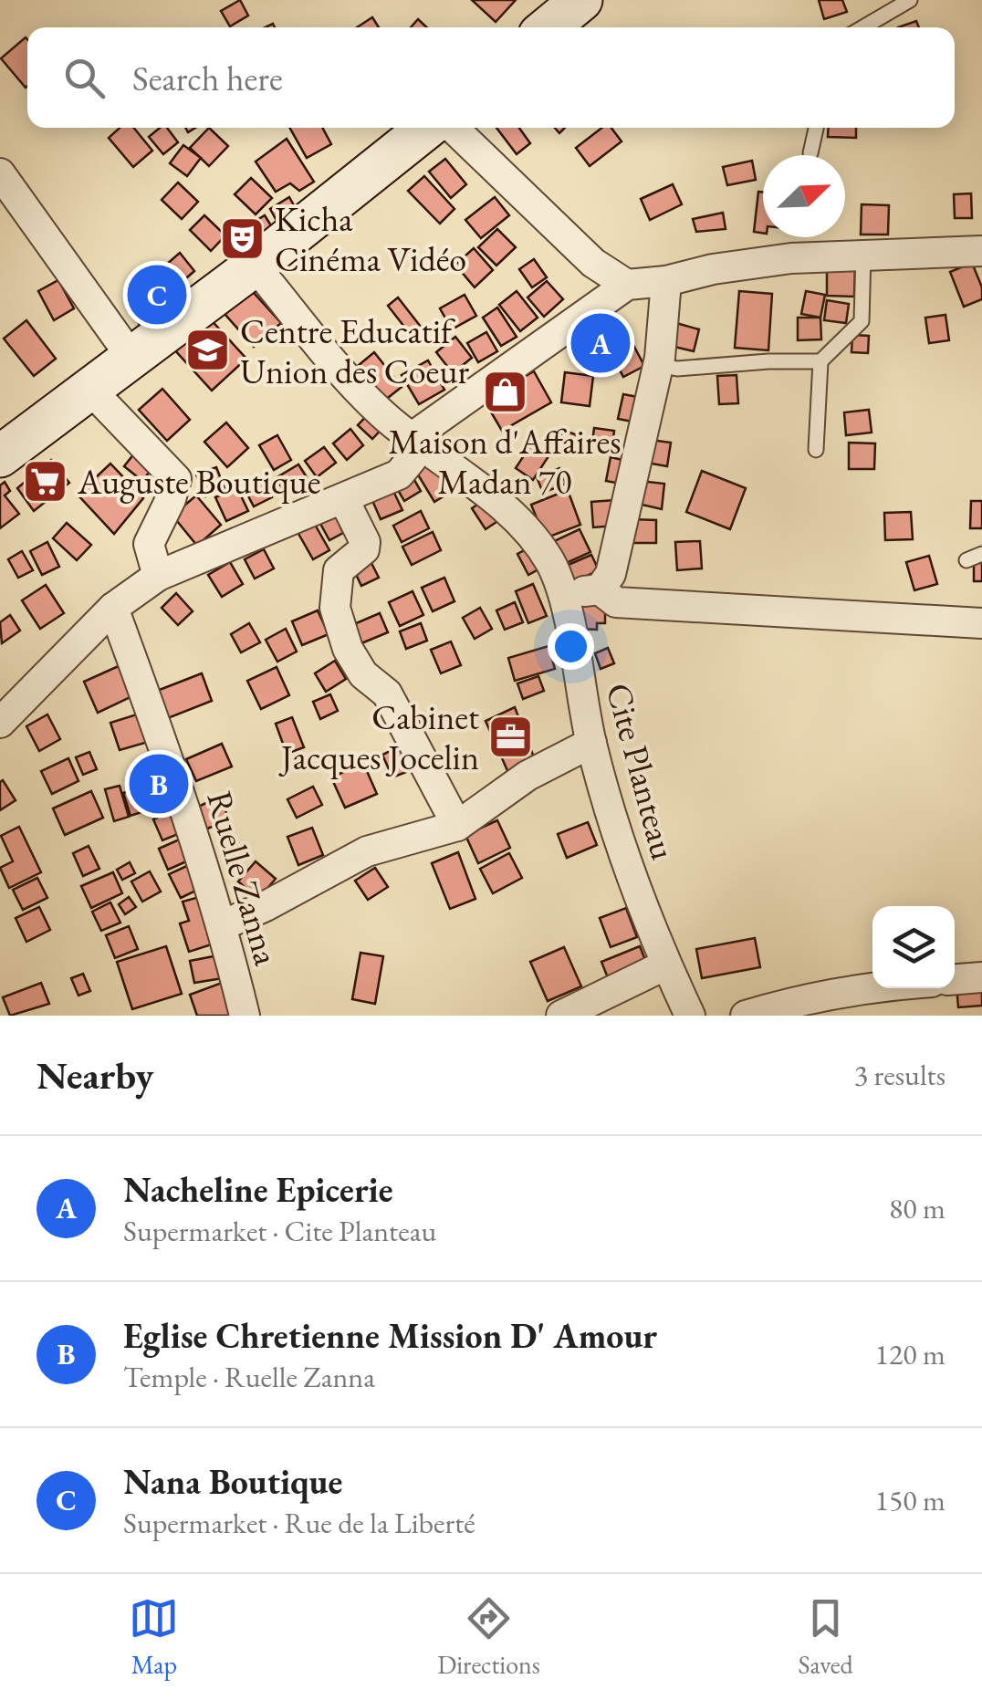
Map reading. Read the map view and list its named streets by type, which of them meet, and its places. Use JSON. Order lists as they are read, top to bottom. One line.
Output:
{"streets":{"street":["Cite Planteau","Ruelle Zanna"]},"places":{"theatre":["Kicha Cinéma Vidéo"],"school or university":["Centre Educatif Union des Coeur"],"shop":["Maison d'Affaires Madan 70"],"supermarket":["Auguste Boutique"],"office":["Cabinet Jacques Jocelin"]},"north":"top right","page":{"search":"Search here","pins":["C","A","B"],"heading":["Nearby","3 results"],"list":[{"mark":"A","name":"Nacheline Epicerie","note":"Supermarket · Cite Planteau","value":"80 m"},{"mark":"B","name":"Eglise Chretienne Mission D' Amour","note":"Temple · Ruelle Zanna","value":"120 m"},{"mark":"C","name":"Nana Boutique","note":"Supermarket · Rue de la Liberté","value":"150 m"}],"nav":["Map","Directions","Saved"]}}
